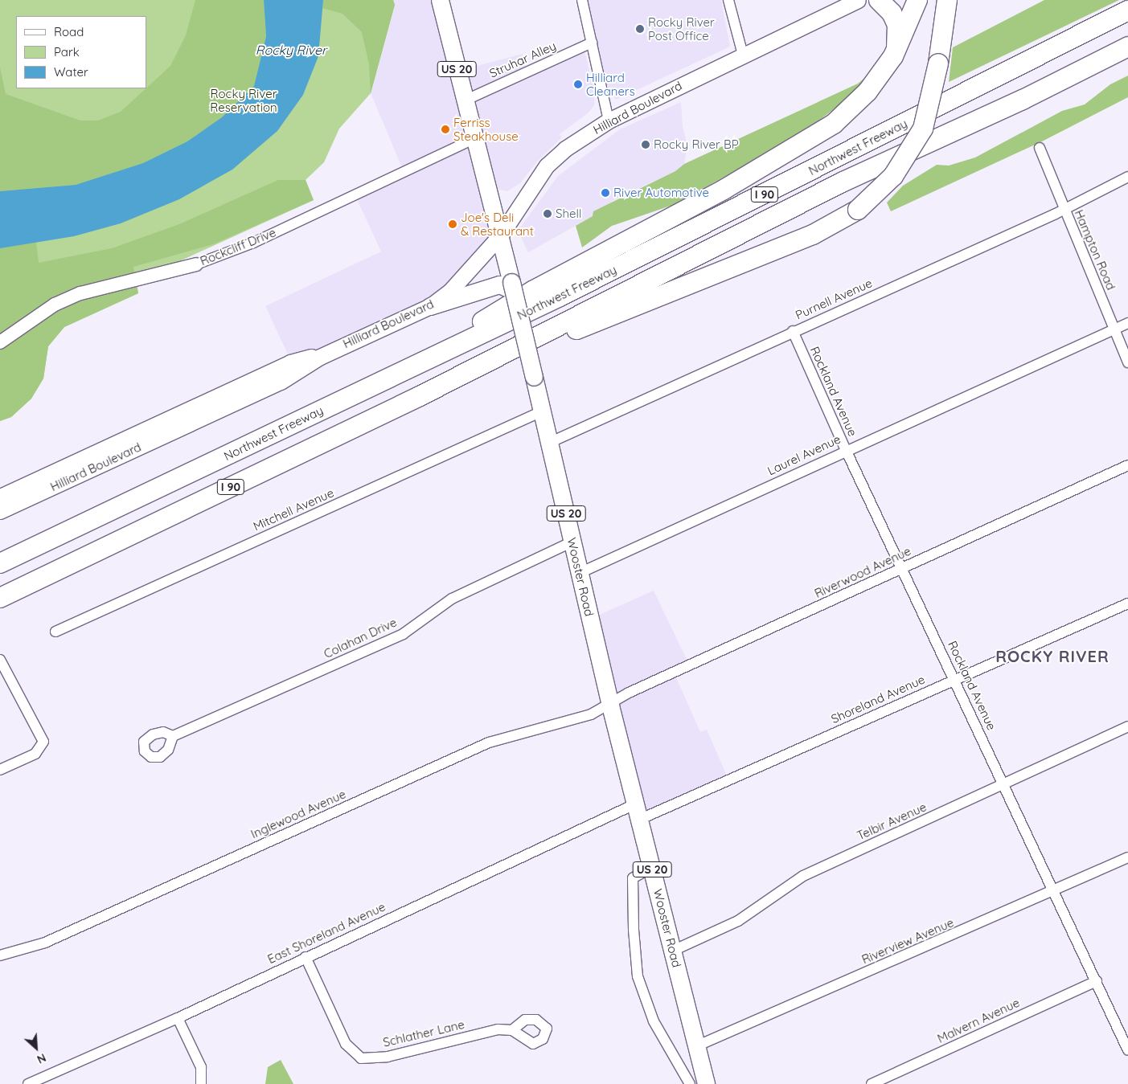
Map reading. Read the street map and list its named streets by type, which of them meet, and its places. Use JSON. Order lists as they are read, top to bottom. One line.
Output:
{"streets":{"highway":["Northwest Freeway","I 90"],"main road":["US 20","Hilliard Boulevard","Wooster Road"],"street":["Struhar Alley","Rockcliff Drive","Hampton Road","Purnell Avenue","Rockland Avenue","Laurel Avenue","Mitchell Avenue","Riverwood Avenue","Colahan Drive","Shoreland Avenue","Inglewood Avenue","Telbir Avenue","East Shoreland Avenue","Riverview Avenue","Malvern Avenue","Schlather Lane"]},"crossings":[["Struhar Alley","Wooster Road"],["Hilliard Boulevard","Wooster Road"],["Rockcliff Drive","Wooster Road"],["Hampton Road","Purnell Avenue"],["Hampton Road","Laurel Avenue"],["Purnell Avenue","Rockland Avenue"],["Purnell Avenue","Wooster Road"],["Rockland Avenue","Laurel Avenue"],["Rockland Avenue","Riverwood Avenue"],["Rockland Avenue","Shoreland Avenue"],["Rockland Avenue","Telbir Avenue"],["Rockland Avenue","Riverview Avenue"],["Rockland Avenue","Malvern Avenue"],["Laurel Avenue","Wooster Road"],["Mitchell Avenue","Wooster Road"],["Riverwood Avenue","Wooster Road"],["Riverwood Avenue","Inglewood Avenue"],["Wooster Road","Colahan Drive"],["Wooster Road","Shoreland Avenue"],["Wooster Road","Inglewood Avenue"],["Wooster Road","Telbir Avenue"],["Wooster Road","East Shoreland Avenue"],["Wooster Road","Riverview Avenue"],["Shoreland Avenue","East Shoreland Avenue"],["East Shoreland Avenue","Schlather Lane"]],"districts":["ROCKY RIVER"],"water":["Rocky River"],"parks":["Rocky River Reservation"],"places":["Rocky River Post Office","Hilliard Cleaners","Ferriss Steakhouse","Rocky River BP","River Automotive","Shell","Joe's Deli & Restaurant"],"legend":["Road","Park","Water"],"north":"bottom right"}
